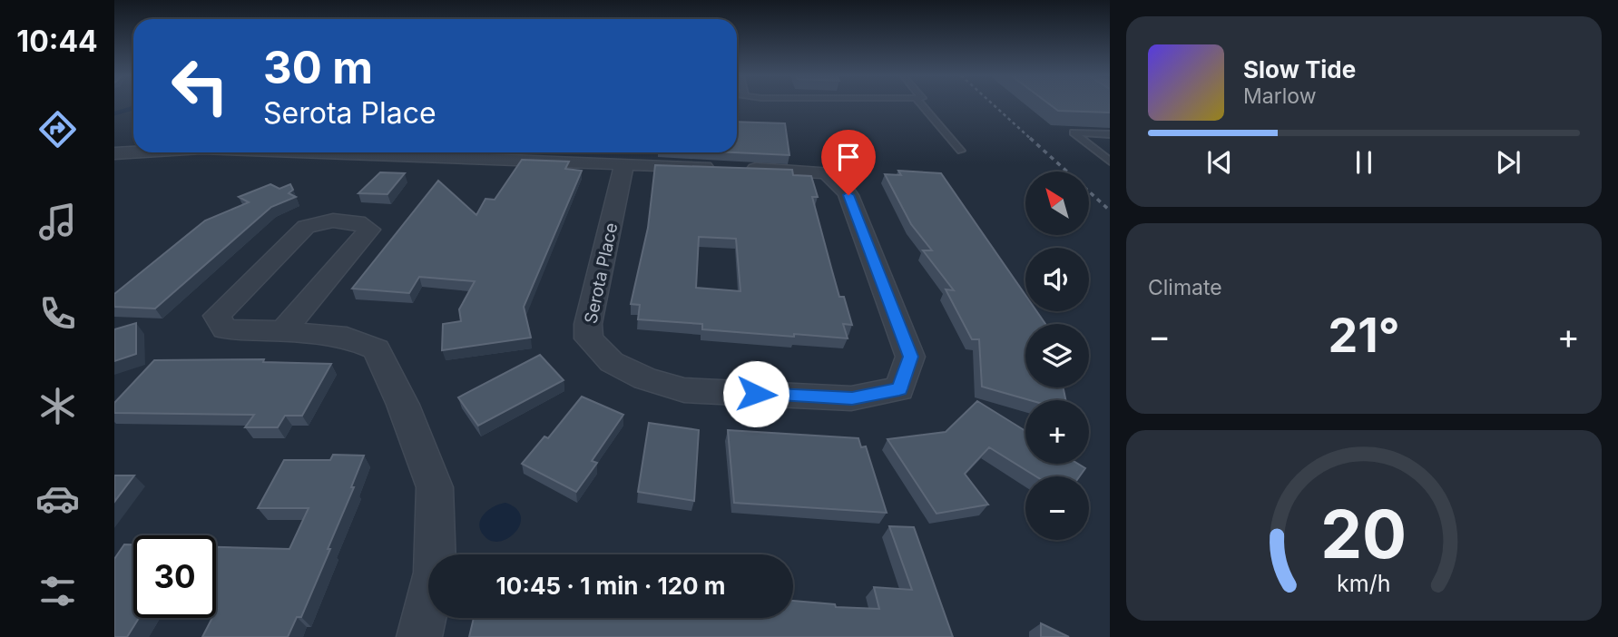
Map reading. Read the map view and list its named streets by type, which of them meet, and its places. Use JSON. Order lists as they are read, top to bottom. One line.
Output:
{"streets":{"street":["Serota Place"]},"north":"top left","page":{"tabs":"10:44","turn":["30 m","Serota Place"],"song":["Slow Tide","Marlow"],"map_buttons":["+","−"],"tile":"Climate","heat":["−","21°","+"],"limit":"30","trip":"10:45 · 1 min · 120 m","gauge":["20","km/h"]}}
